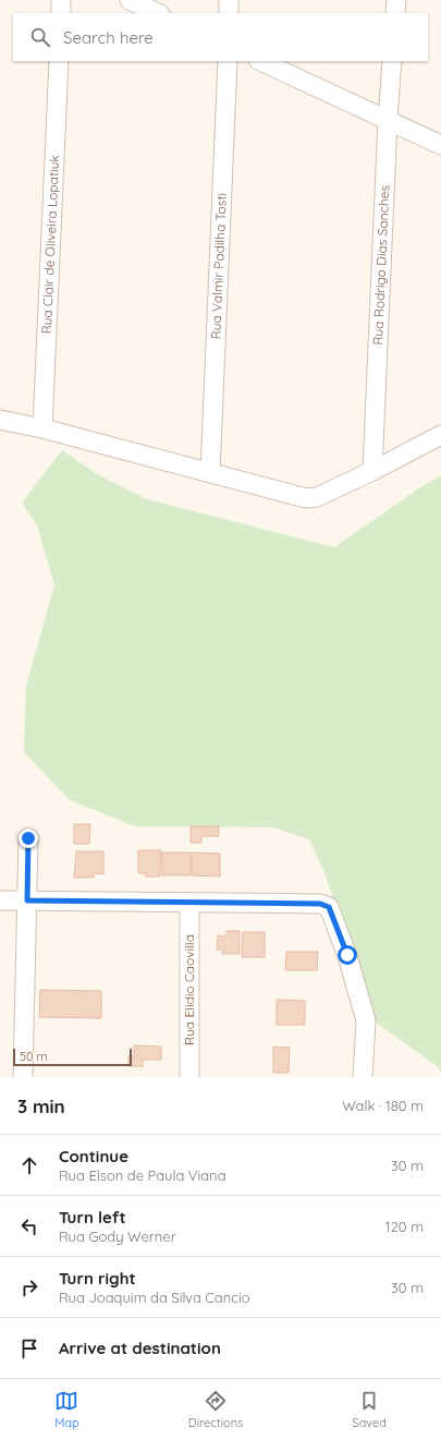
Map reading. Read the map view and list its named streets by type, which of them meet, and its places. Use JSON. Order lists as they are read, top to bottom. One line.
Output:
{"streets":{"street":["Rua Clair de Oliveira Lopatiuk","Rua Rodrigo Dias Sanches","Rua Valmir Padilha Tosti","Rua Elidio Caovilla"]},"scale_bar":"50 m","page":{"search":"Search here","scale":"50 m","heading":["3 min","Walk · 180 m"],"list":[["Continue","Rua Elson de Paula Viana","30 m"],["Turn left","Rua Gody Werner","120 m"],["Turn right","Rua Joaquim da Silva Cancio","30 m"],"Arrive at destination"],"nav":["Map","Directions","Saved"]}}
